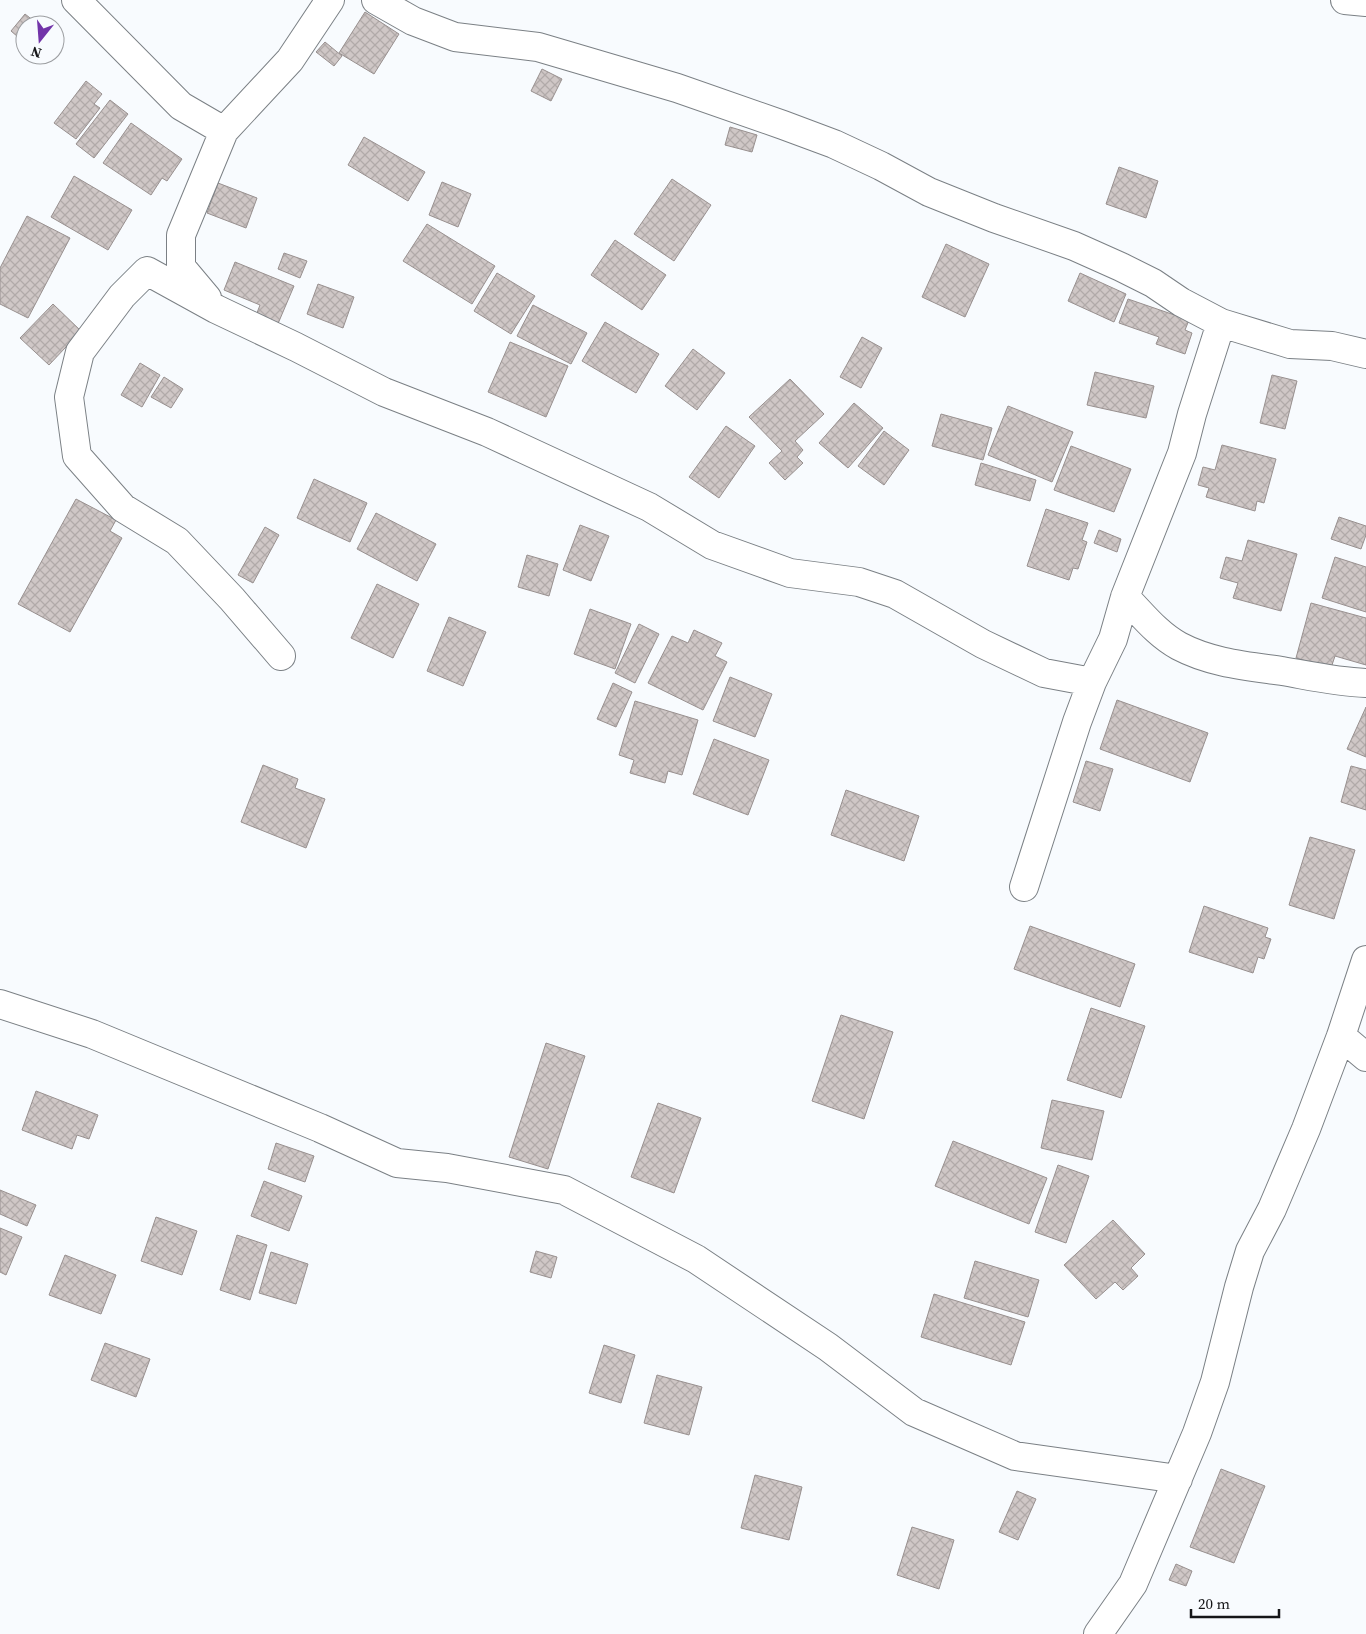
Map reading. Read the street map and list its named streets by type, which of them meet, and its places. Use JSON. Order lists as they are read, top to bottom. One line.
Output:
{"scale_bar":"20 m","north":"bottom"}
